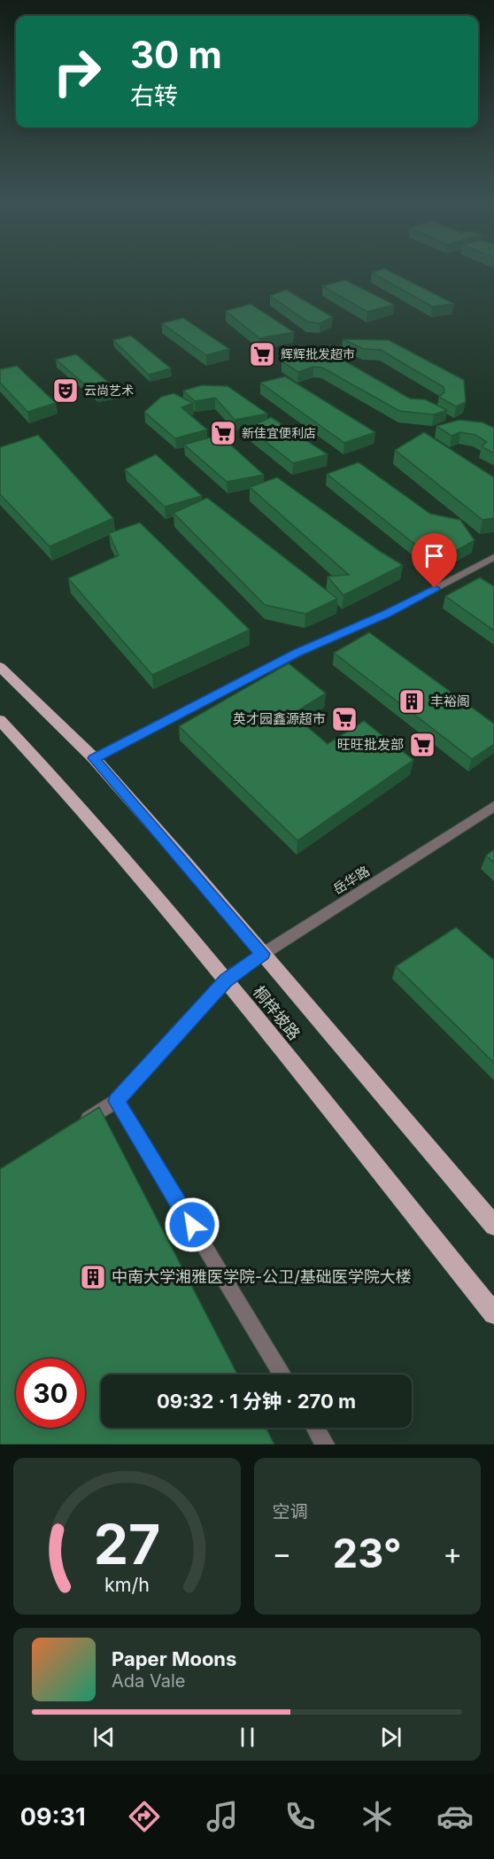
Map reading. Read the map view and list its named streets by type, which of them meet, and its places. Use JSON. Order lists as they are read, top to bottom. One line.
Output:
{"streets":{"main road":["桐梓坡路"],"street":["岳华路"]},"crossings":[["岳华路","桐梓坡路"]],"places":{"supermarket":["辉辉批发超市","新佳宜便利店","英才园鑫源超市","旺旺批发部"],"theatre":["云尚艺术"],"building":["丰裕阁","中南大学湘雅医学院-公卫/基础医学院大楼"]},"page":{"turn":["30 m","右转"],"limit":"30","trip":"09:32 · 1 分钟 · 270 m","tile":"空调","heat":["−","23°","+"],"song":["Paper Moons","Ada Vale"],"tabs":"09:31","gauge":["27","km/h"]}}
